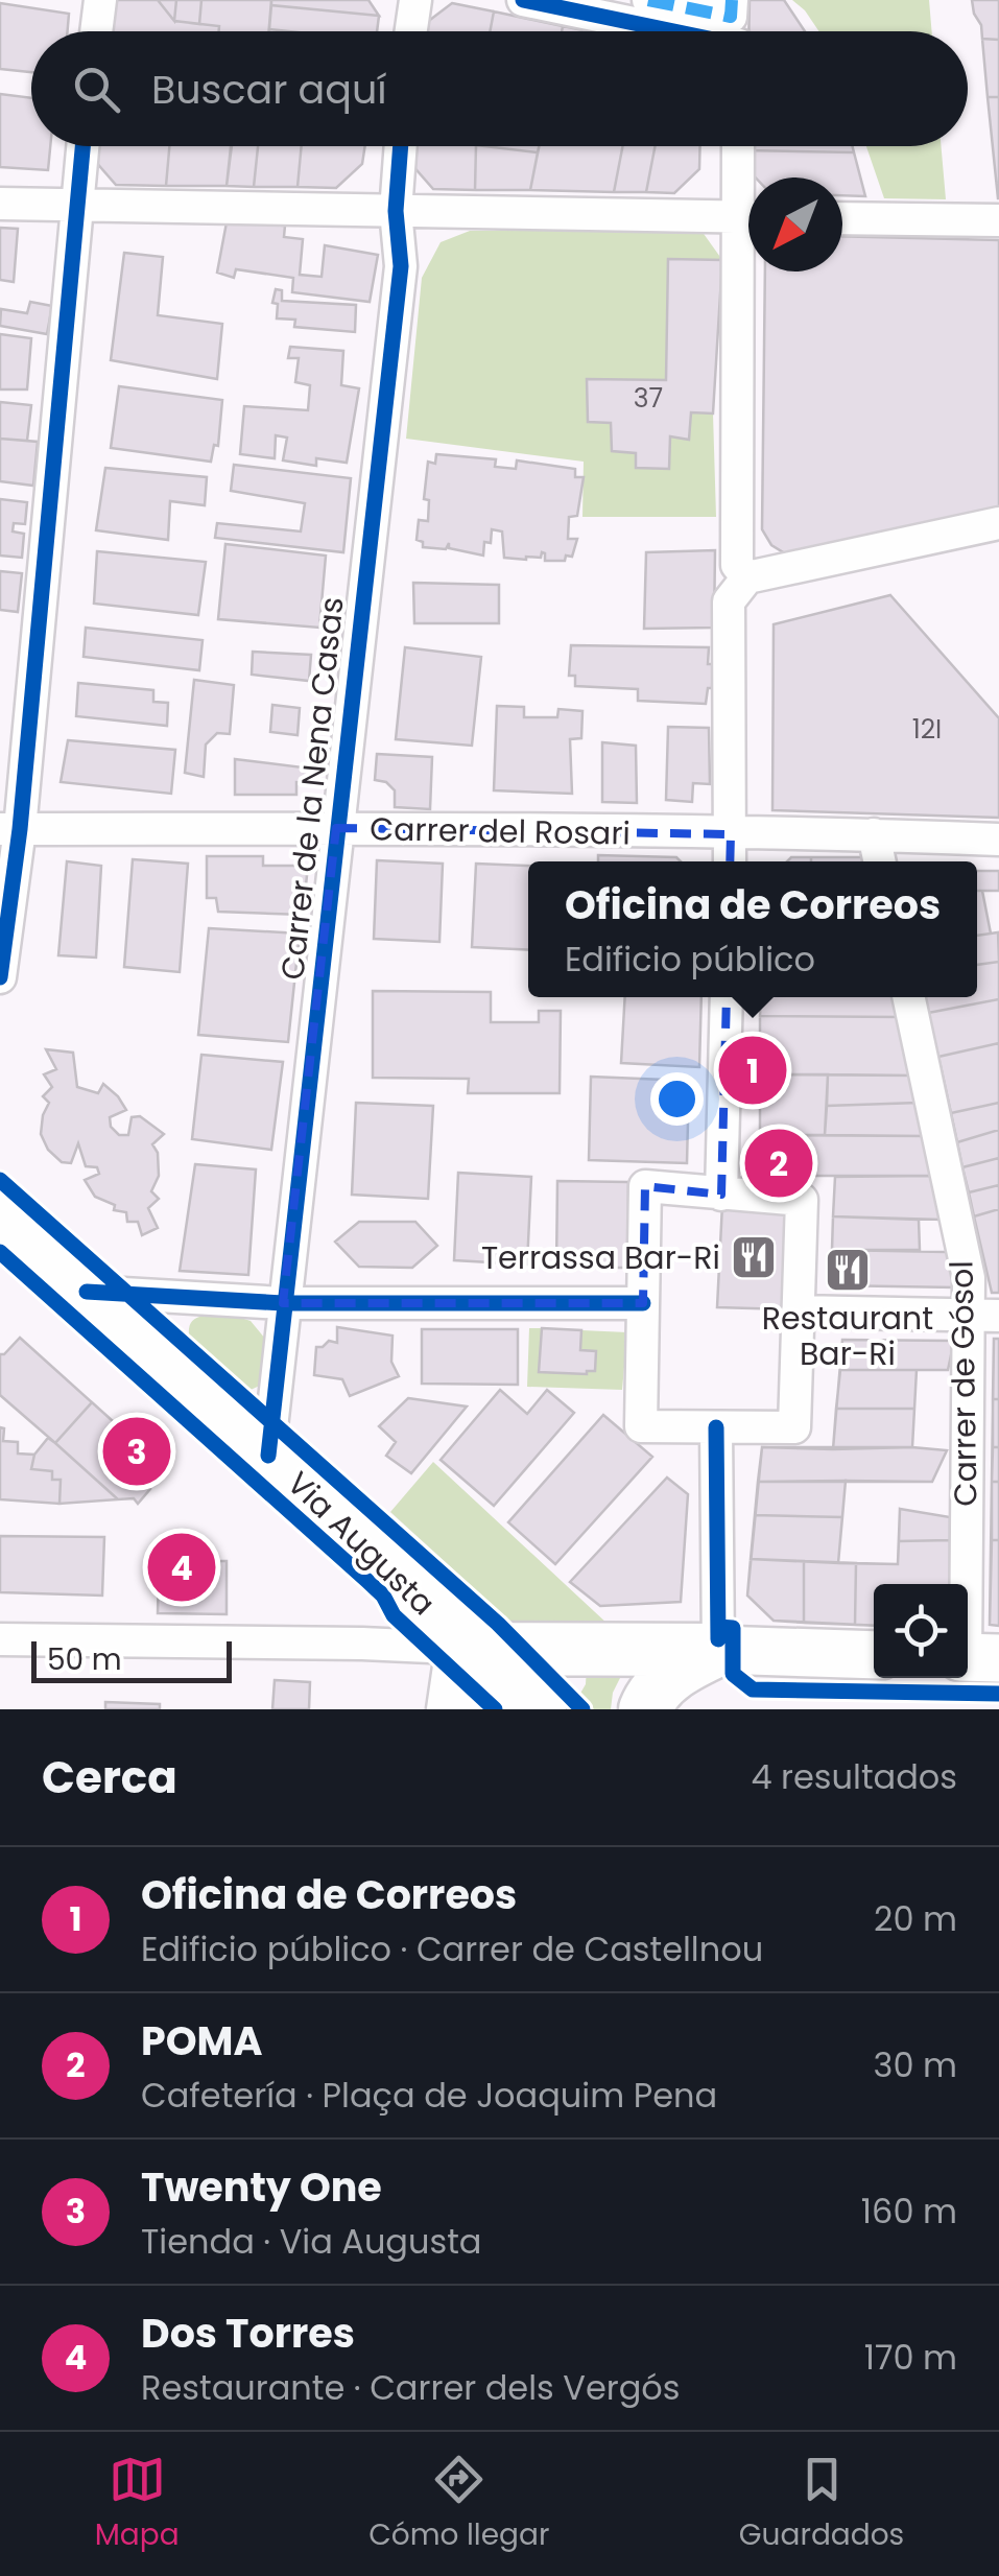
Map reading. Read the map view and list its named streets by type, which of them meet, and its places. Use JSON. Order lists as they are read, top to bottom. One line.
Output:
{"streets":{"main road":["Via Augusta"],"street":["Carrer de la Nena Casas","Carrer del Rosari","Carrer de Gósol"]},"crossings":[["Carrer de la Nena Casas","Carrer del Rosari"],["Carrer de la Nena Casas","Via Augusta"]],"places":{"restaurant":["Terrassa Bar-Ri","Restaurant Bar-Ri"]},"house_numbers":["37","12I"],"scale_bar":"50 m","north":"bottom left","page":{"search":"Buscar aquí","popup":["Oficina de Correos","Edificio público"],"pins":["1","2","3","4"],"scale":"50 m","heading":["Cerca","4 resultados"],"list":[{"mark":"1","name":"Oficina de Correos","note":"Edificio público · Carrer de Castellnou","value":"20 m"},{"mark":"2","name":"POMA","note":"Cafetería · Plaça de Joaquim Pena","value":"30 m"},{"mark":"3","name":"Twenty One","note":"Tienda · Via Augusta","value":"160 m"},{"mark":"4","name":"Dos Torres","note":"Restaurante · Carrer dels Vergós","value":"170 m"}],"nav":["Mapa","Cómo llegar","Guardados"]}}
